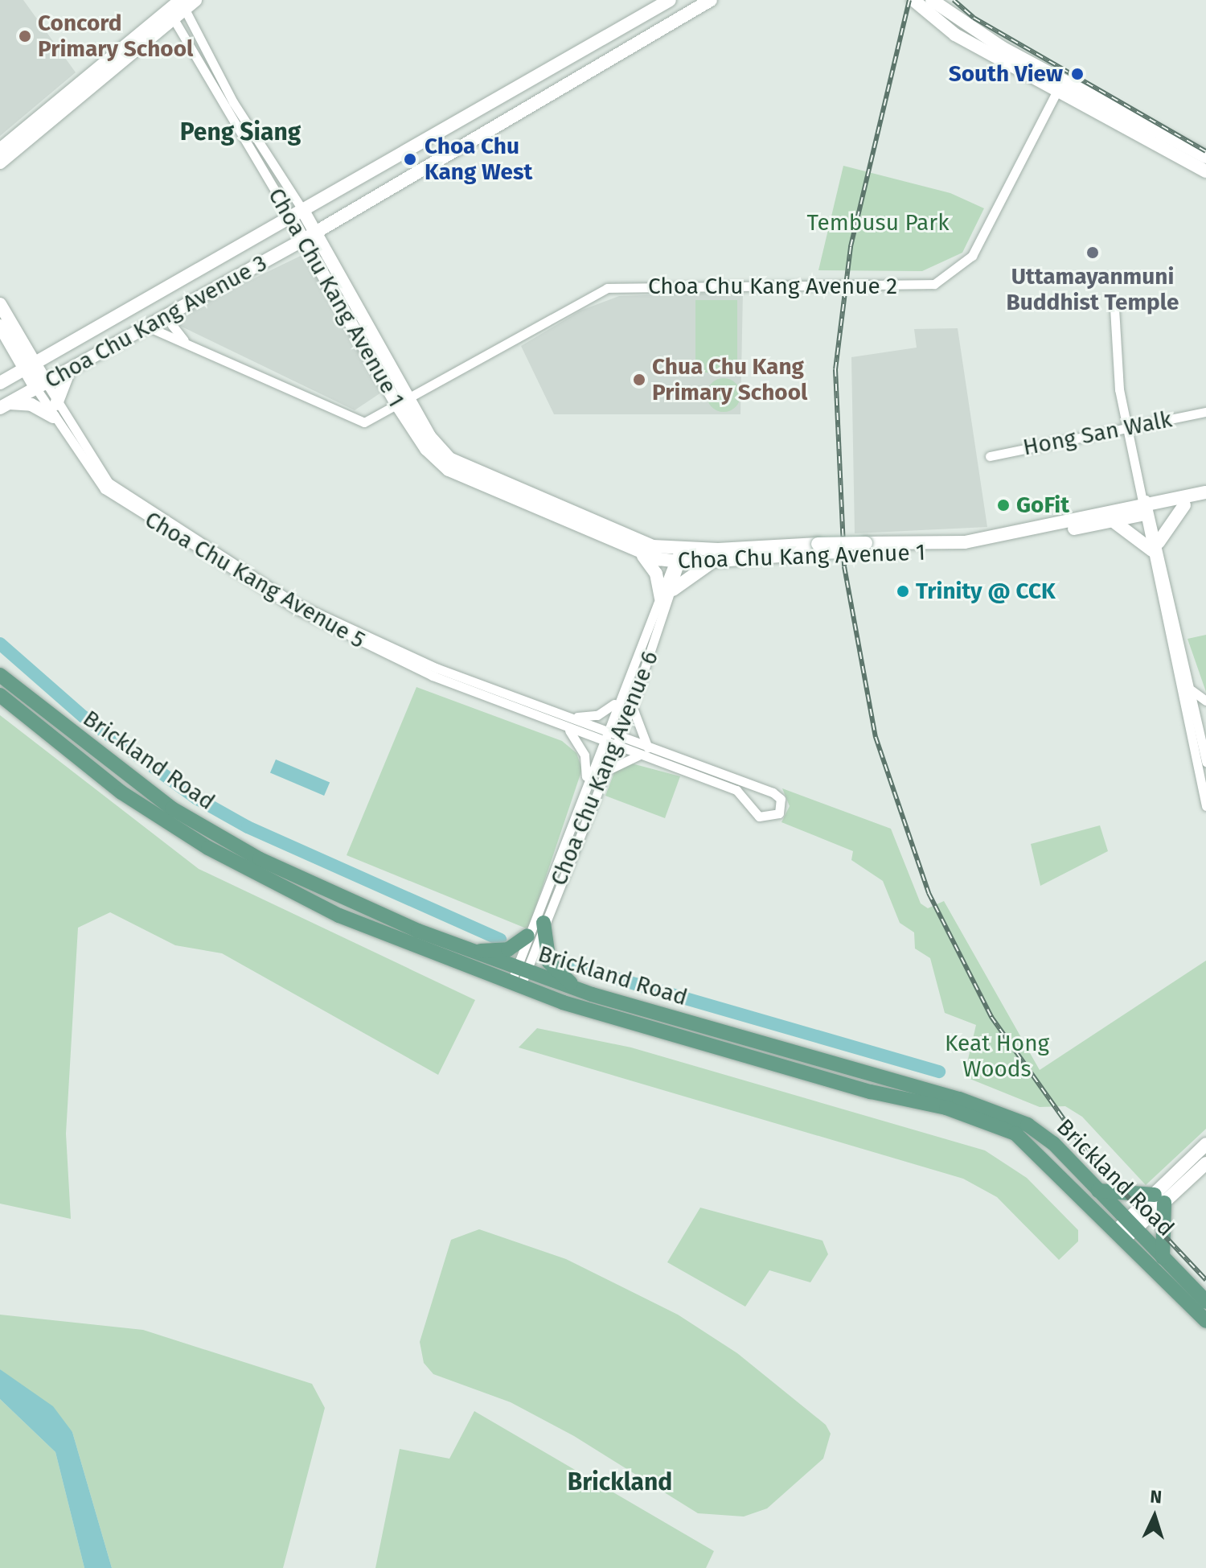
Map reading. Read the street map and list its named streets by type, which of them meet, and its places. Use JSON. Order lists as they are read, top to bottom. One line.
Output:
{"streets":{"main road":["Brickland Road"],"street":["Choa Chu Kang Avenue 2","Choa Chu Kang Avenue 1","Choa Chu Kang Avenue 3","Hong San Walk","Choa Chu Kang Avenue 5","Choa Chu Kang Avenue 6"]},"crossings":[["Choa Chu Kang Avenue 2","Choa Chu Kang Avenue 1"],["Choa Chu Kang Avenue 2","Choa Chu Kang Avenue 3"],["Choa Chu Kang Avenue 1","Choa Chu Kang Avenue 3"],["Choa Chu Kang Avenue 1","Choa Chu Kang Avenue 6"],["Choa Chu Kang Avenue 3","Choa Chu Kang Avenue 5"],["Choa Chu Kang Avenue 5","Choa Chu Kang Avenue 6"],["Brickland Road","Choa Chu Kang Avenue 6"]],"districts":["Peng Siang","Brickland"],"parks":["Tembusu Park","Keat Hong Woods"],"places":["Concord Primary School","South View","Choa Chu Kang West","Uttamayanmuni Buddhist Temple","Chua Chu Kang Primary School","GoFit","Trinity @ CCK"],"north":"top"}
